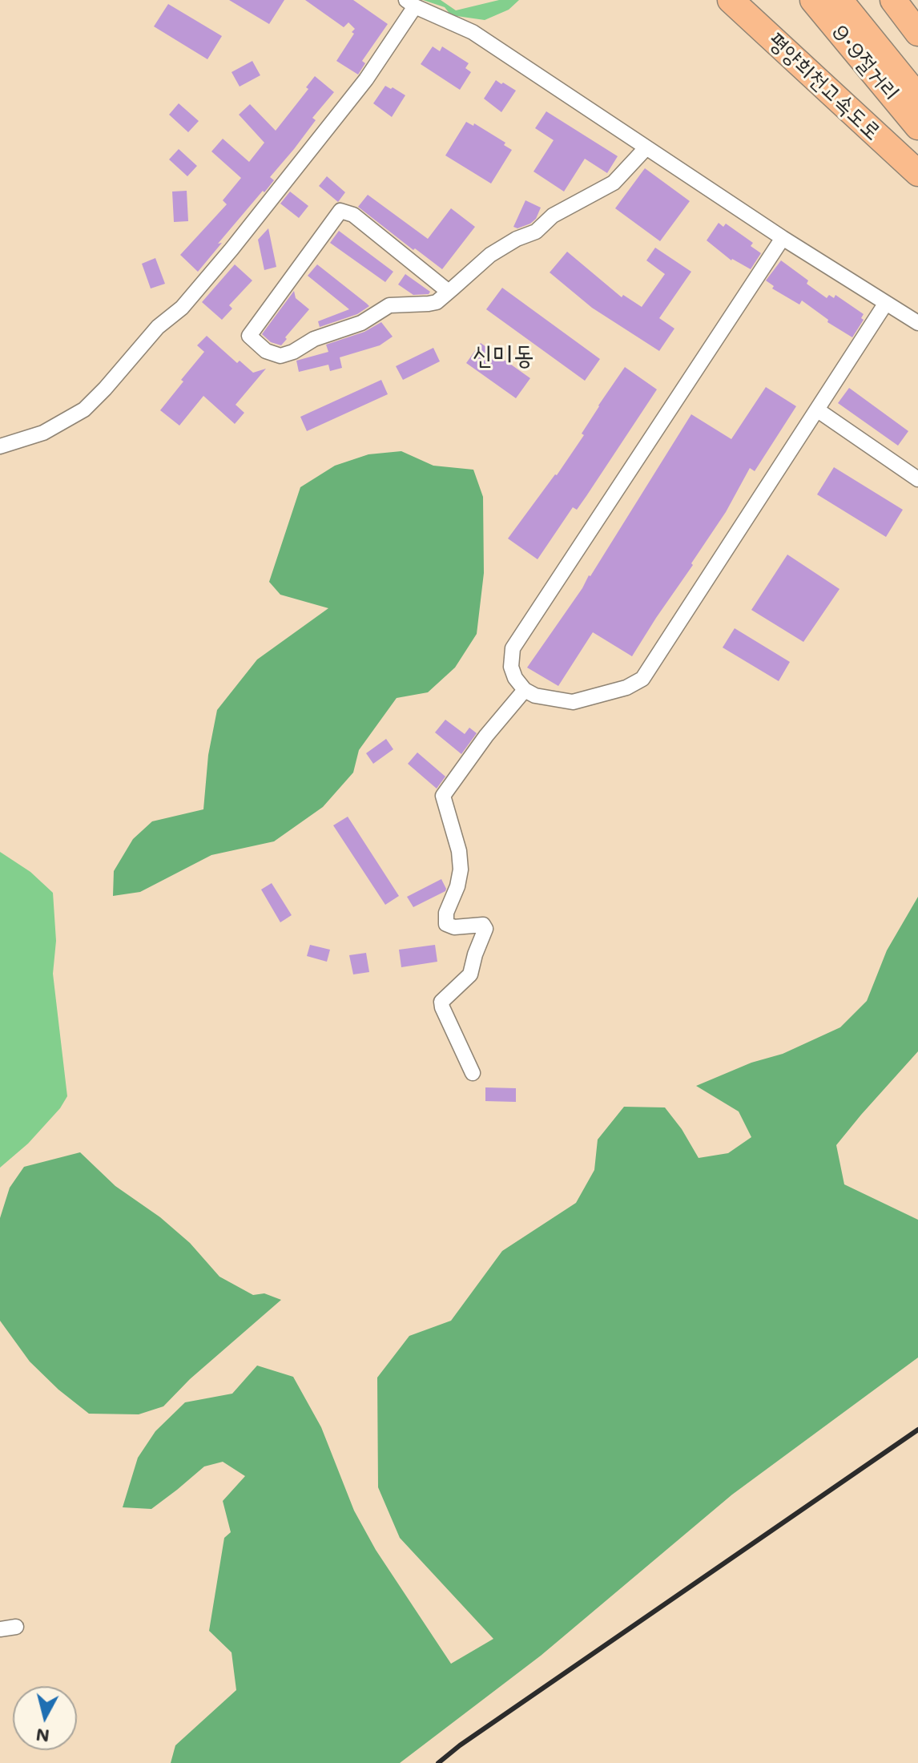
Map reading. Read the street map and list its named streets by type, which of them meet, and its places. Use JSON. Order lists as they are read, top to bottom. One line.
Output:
{"streets":{"highway":["9·9절거리","평양희천고속도로"]},"districts":["신미동"],"north":"bottom"}
